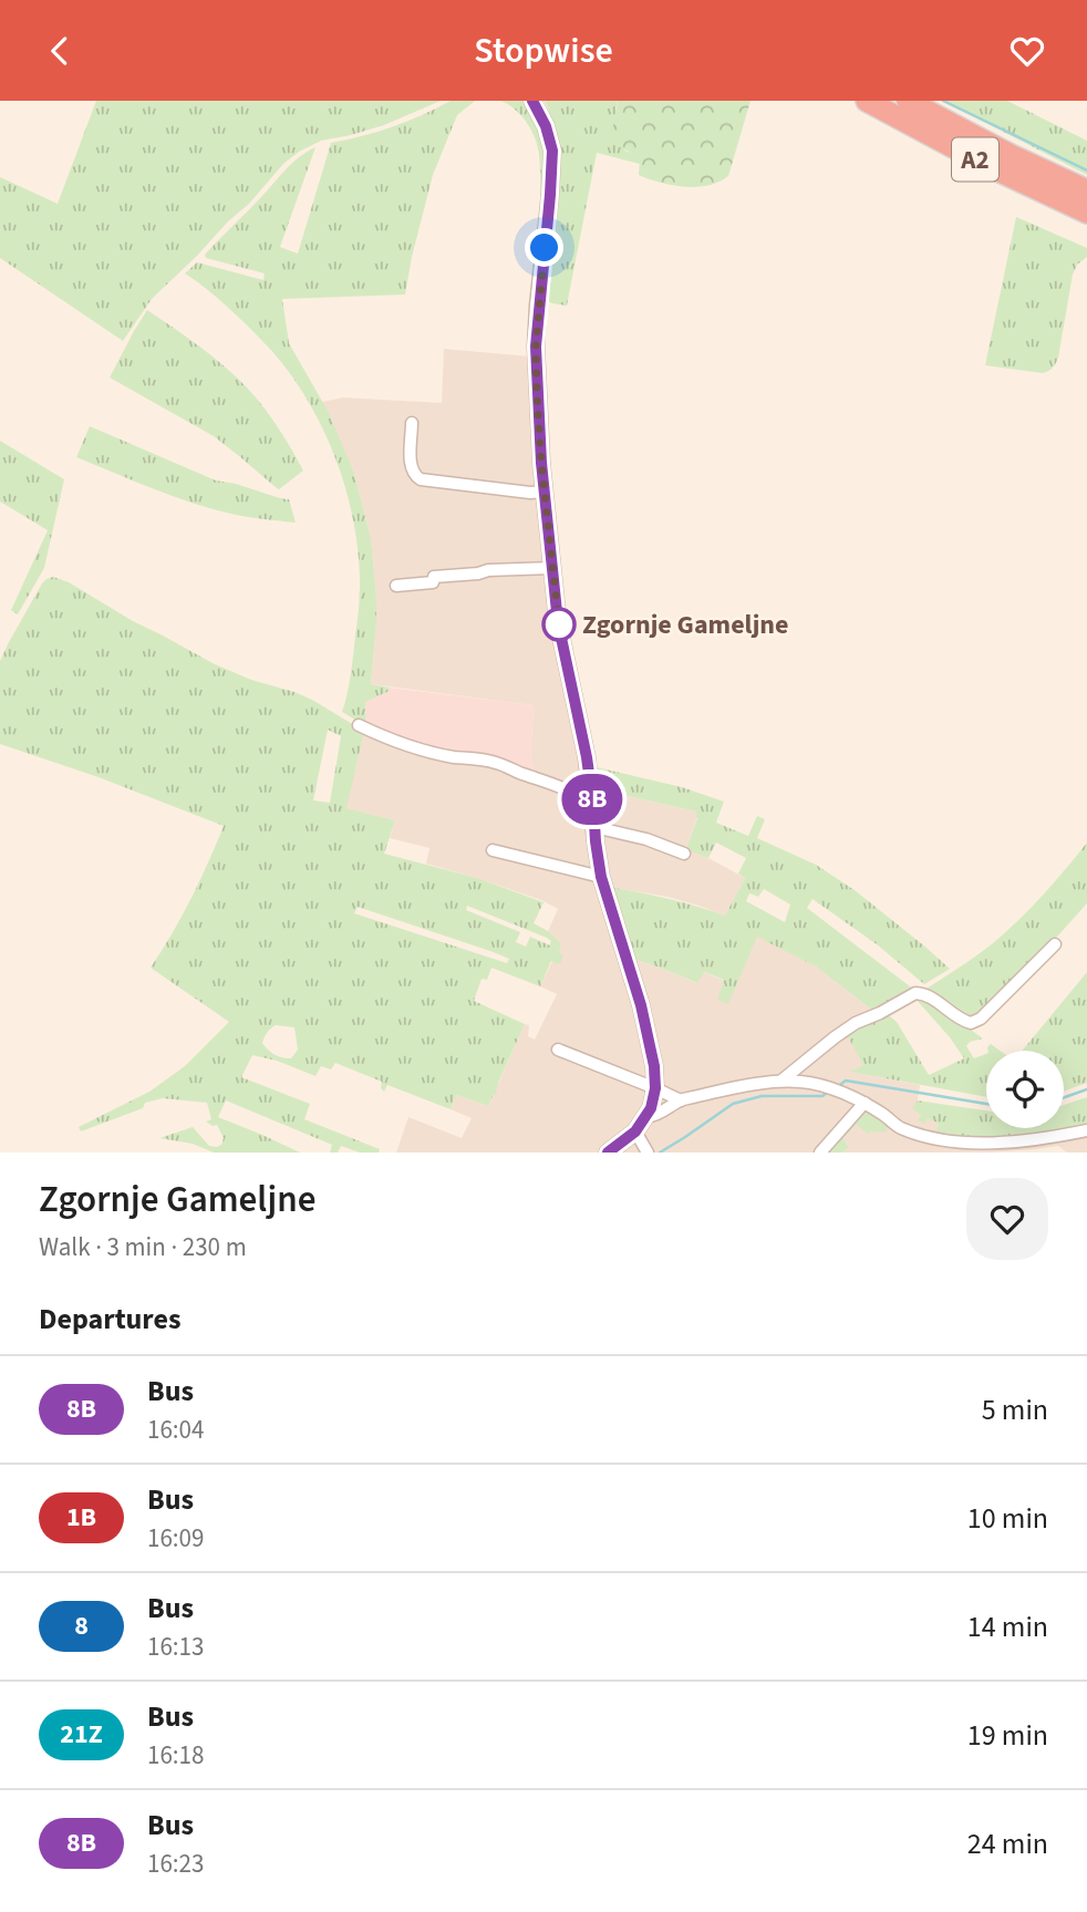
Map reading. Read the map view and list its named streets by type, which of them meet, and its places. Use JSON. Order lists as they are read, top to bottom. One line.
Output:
{"streets":{"highway":["A2"]},"places":["Zgornje Gameljne"],"lines":["bus line 8B"],"page":{"header":"Stopwise","on_map":"8B","heading":[["Zgornje Gameljne","Walk · 3 min · 230 m"],"Departures"],"list":[{"mark":"8B","name":"Bus","note":"16:04","value":"5 min"},{"mark":"1B","name":"Bus","note":"16:09","value":"10 min"},{"mark":"8","name":"Bus","note":"16:13","value":"14 min"},{"mark":"21Z","name":"Bus","note":"16:18","value":"19 min"},{"mark":"8B","name":"Bus","note":"16:23","value":"24 min"}]}}
